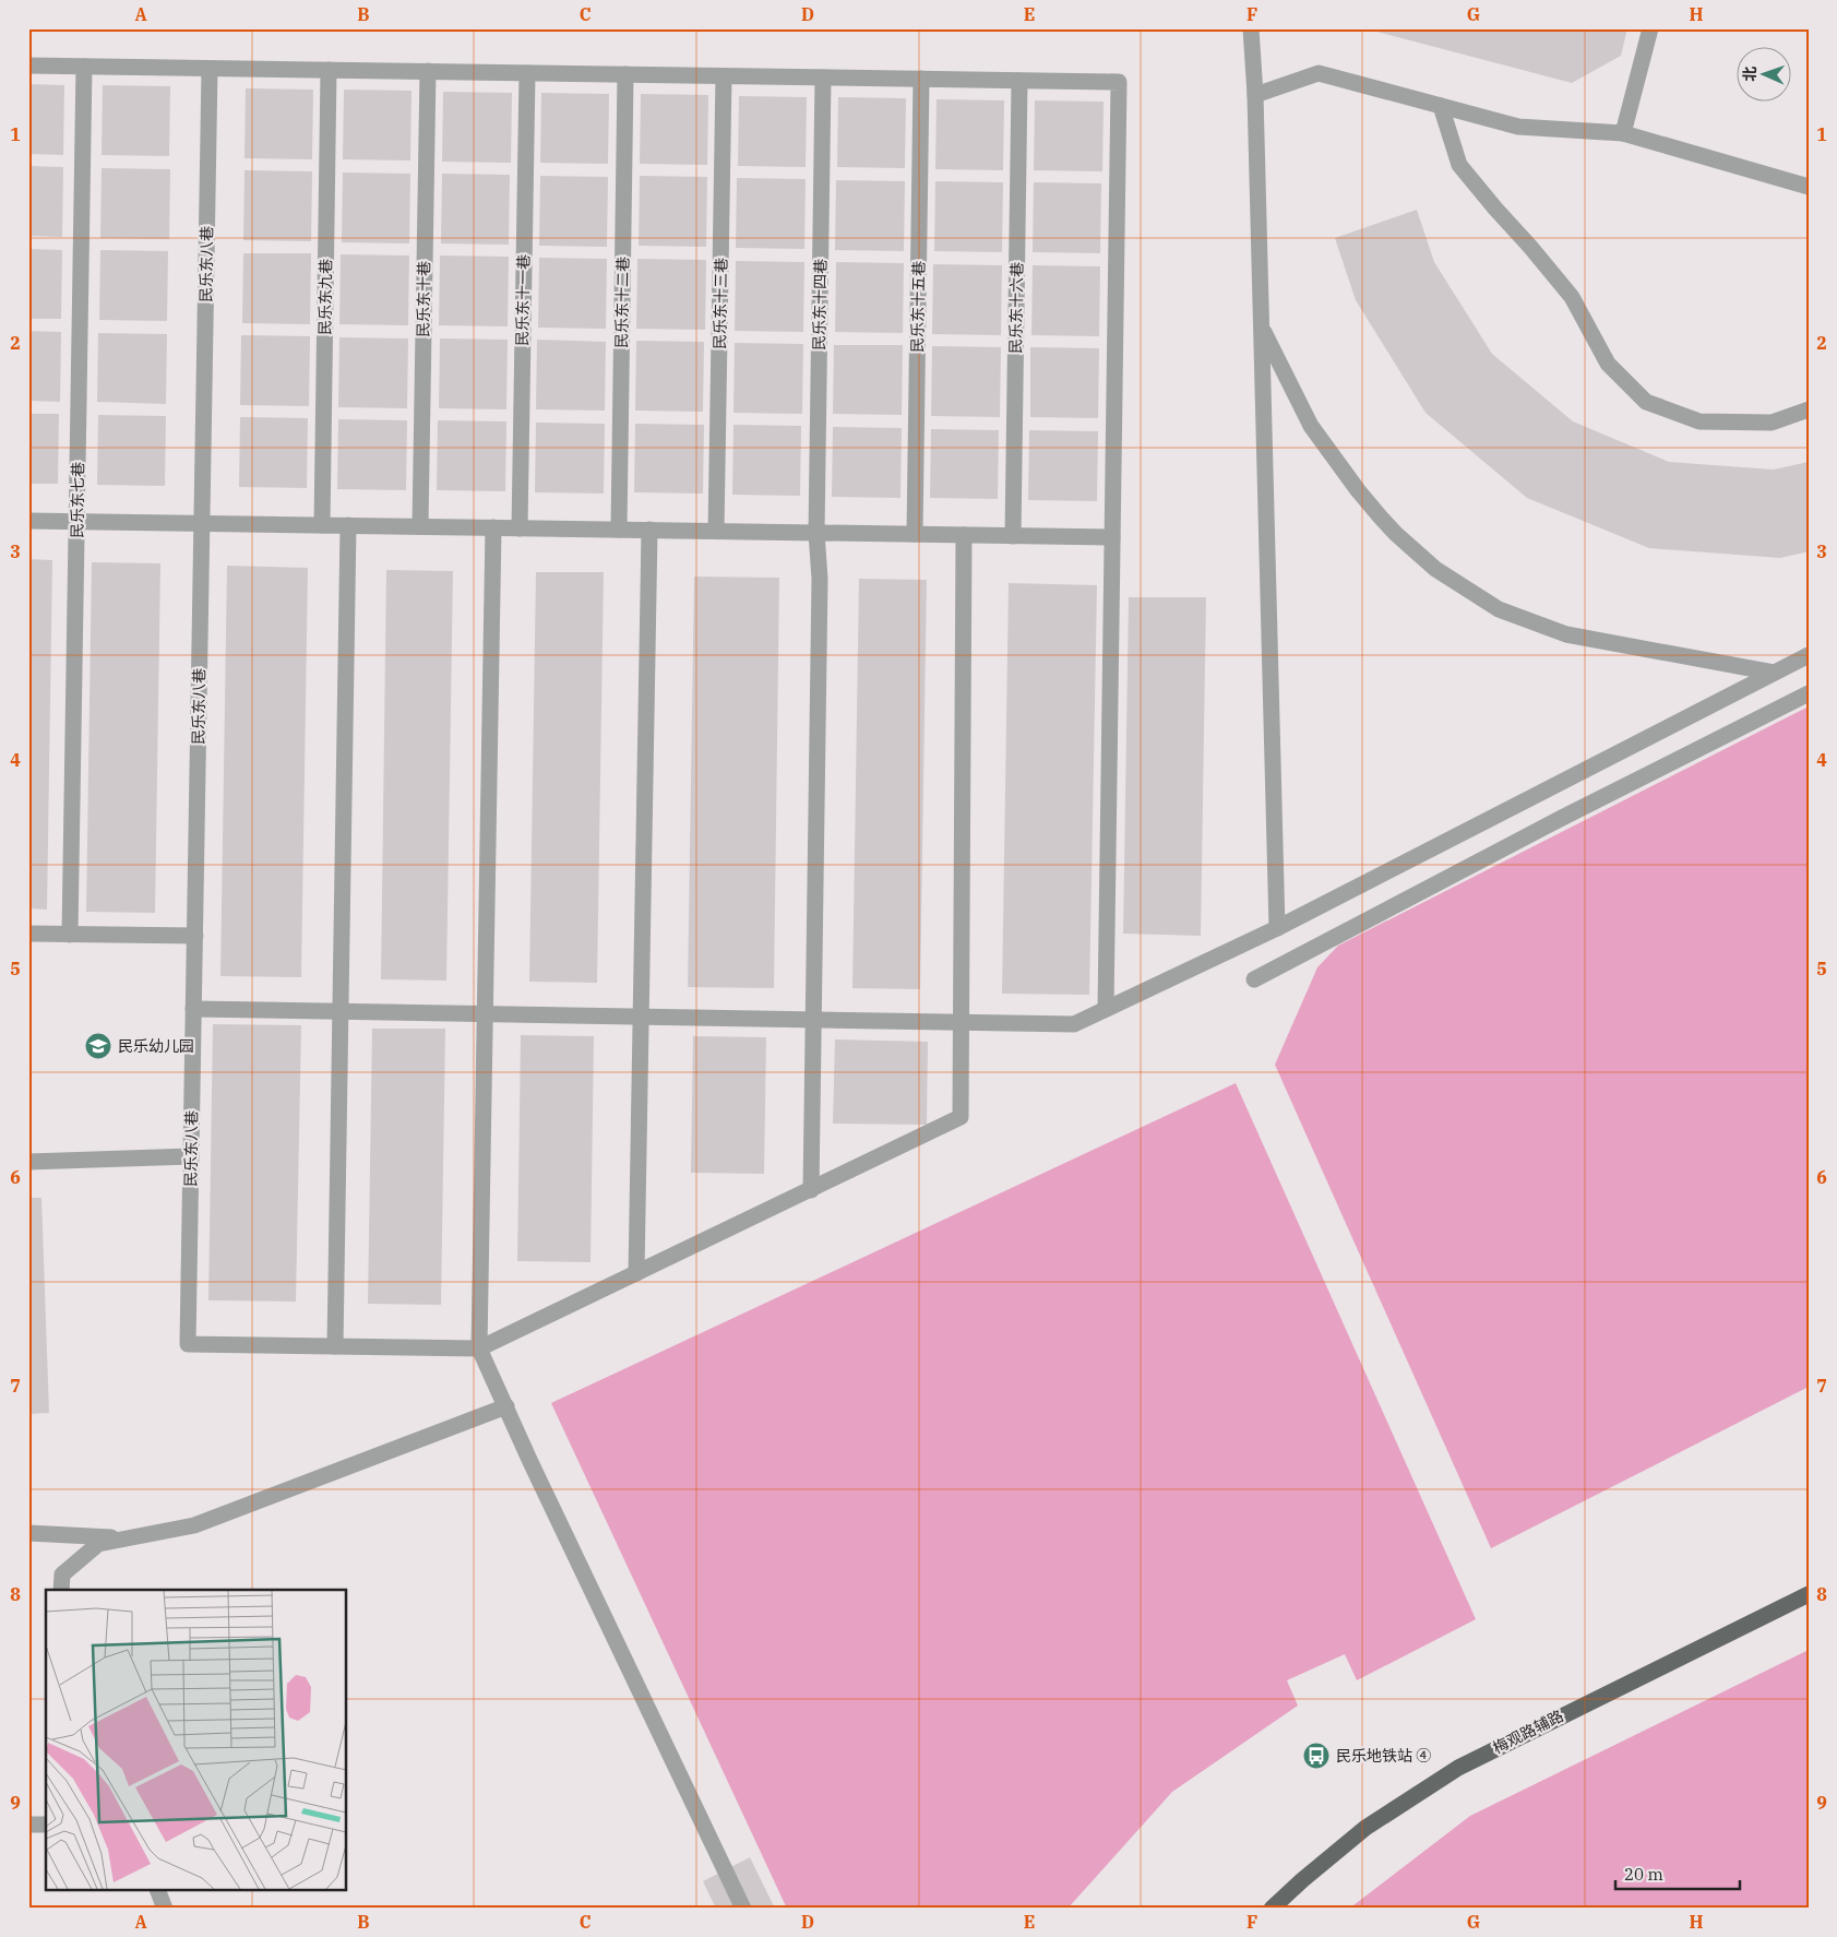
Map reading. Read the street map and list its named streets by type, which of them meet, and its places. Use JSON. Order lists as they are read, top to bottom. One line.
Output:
{"streets":{"main road":["梅观路辅路"],"street":["民乐东八巷","民乐东九巷","民乐东十巷","民乐东十一巷","民乐东十二巷","民乐东十三巷","民乐东十四巷","民乐东十五巷","民乐东十六巷","民乐东七巷"]},"places":{"school or university":["民乐幼儿园"],"bus stop":["民乐地铁站 ④"]},"scale_bar":"20 m","north":"left","grid":{"columns":["A","B","C","D","E","F","G","H"],"rows":["1","2","3","4","5","6","7","8","9"]}}
